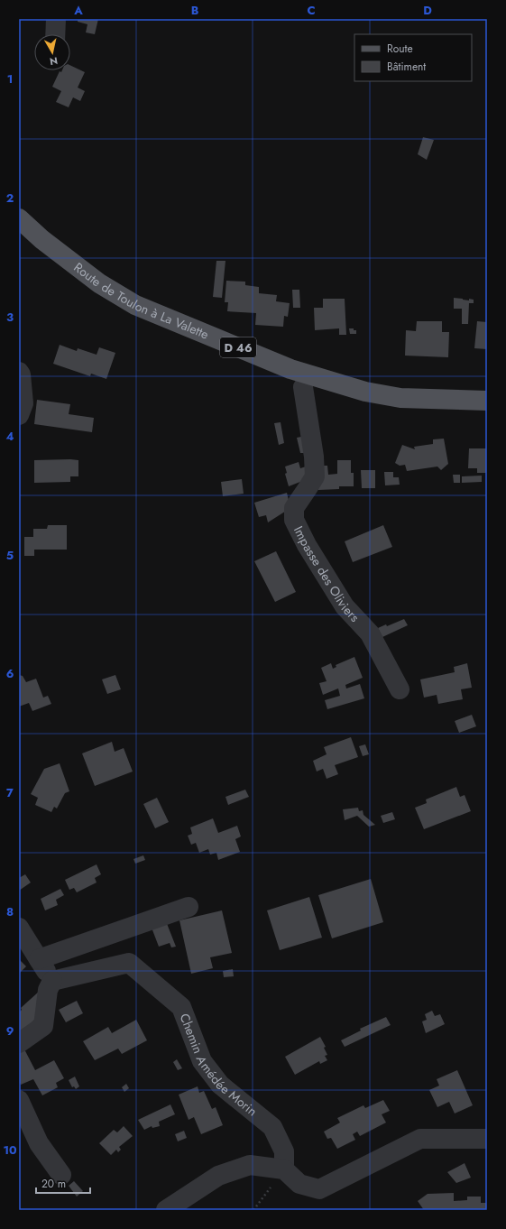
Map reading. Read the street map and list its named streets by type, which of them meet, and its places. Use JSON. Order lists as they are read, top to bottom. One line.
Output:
{"streets":{"main road":["Route de Toulon à La Valette","D 46"],"street":["Impasse des Oliviers","Chemin Amédée Morin"]},"crossings":[["Route de Toulon à La Valette","Impasse des Oliviers"]],"legend":["Route","Bâtiment"],"scale_bar":"20 m","north":"bottom","grid":{"columns":["A","B","C","D"],"rows":["1","2","3","4","5","6","7","8","9","10"]}}
